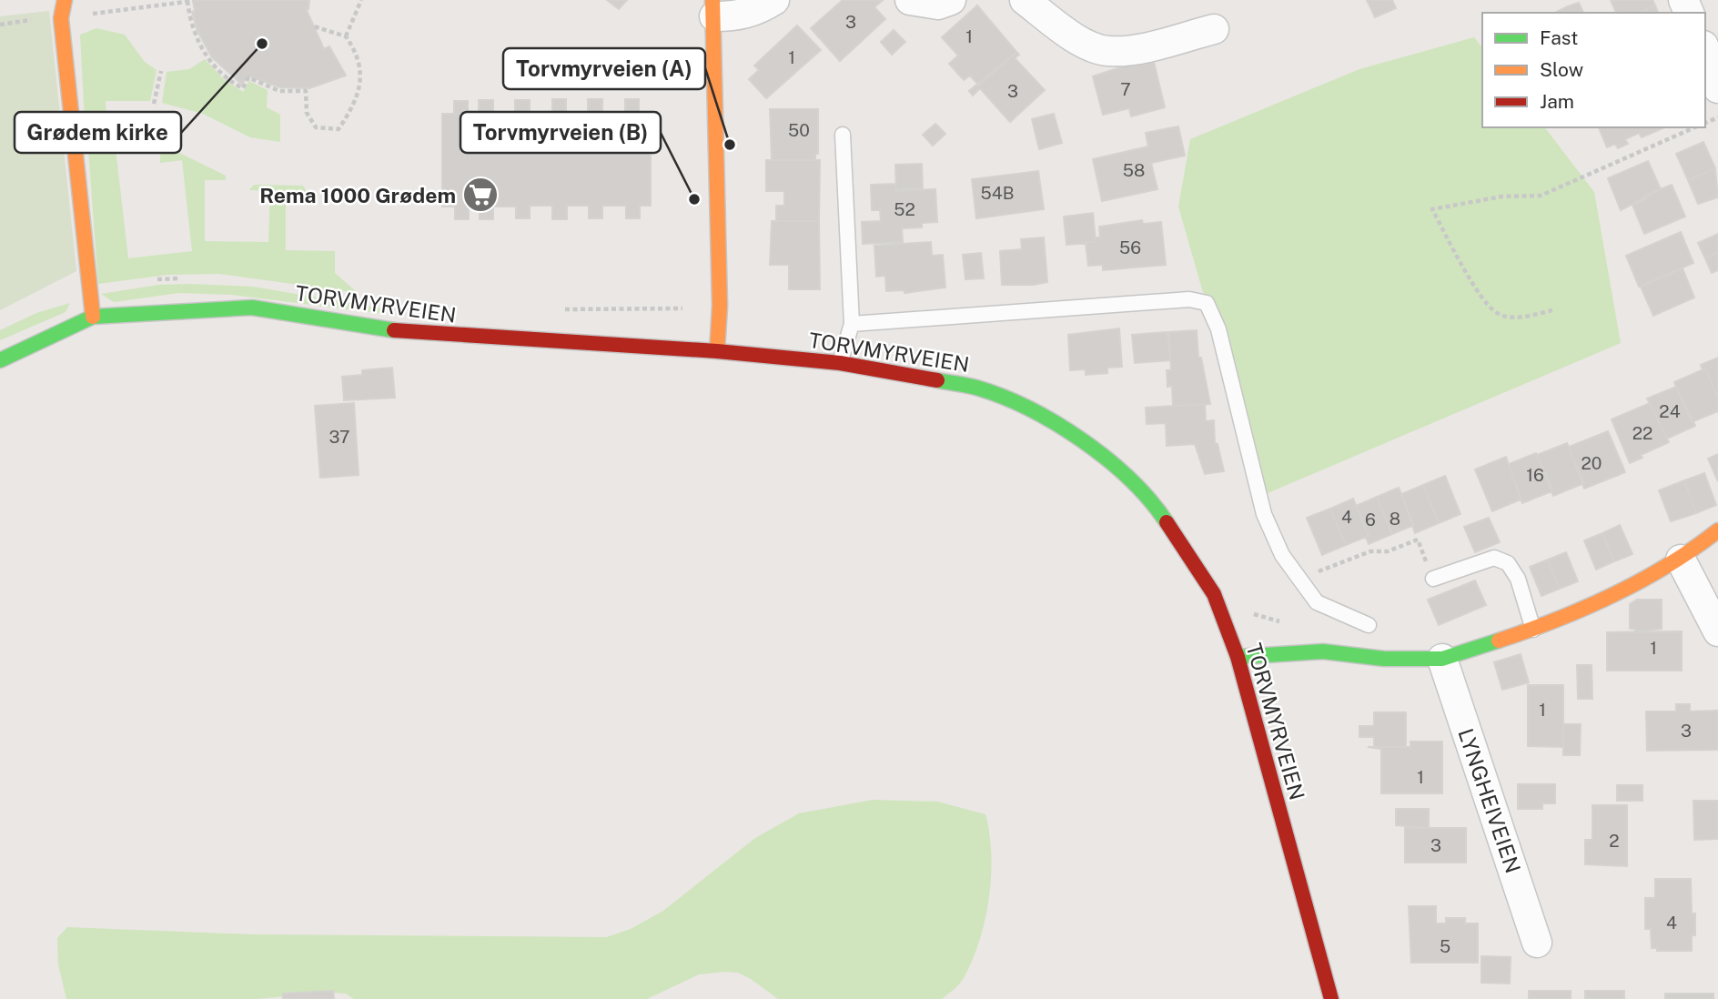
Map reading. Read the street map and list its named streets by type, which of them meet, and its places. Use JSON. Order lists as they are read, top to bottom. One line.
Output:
{"streets":{"street":["TORVMYRVEIEN","LYNGHEIVEIEN"]},"places":{"other":["Grødem kirke","Torvmyrveien (A)","Torvmyrveien (B)"],"supermarket":["Rema 1000 Grødem"]},"house_numbers":["3","1","1","7","3","50","58","54B","52","56","24","22","37","20","16","4","8","6","1","1","3","1","2","3","4","5"],"legend":["Fast","Slow","Jam"]}
